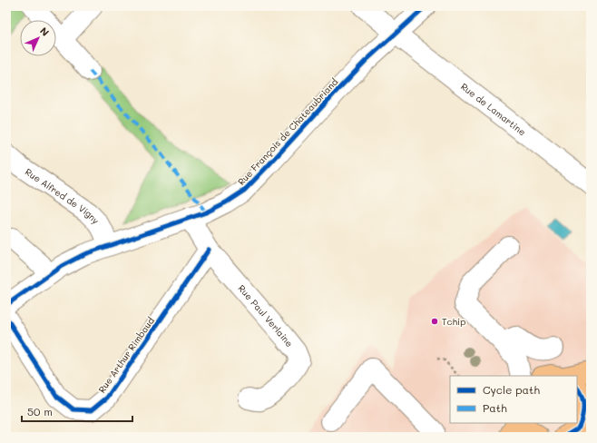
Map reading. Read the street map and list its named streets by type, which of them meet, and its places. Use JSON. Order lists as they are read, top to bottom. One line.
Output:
{"streets":{"street":["Rue de Lamartine","Rue François de Chateaubriand","Rue Alfred de Vigny","Rue Paul Verlaine","Rue Arthur Rimbaud"]},"crossings":[["Rue de Lamartine","Rue François de Chateaubriand"],["Rue François de Chateaubriand","Rue Alfred de Vigny"],["Rue François de Chateaubriand","Rue Paul Verlaine"],["Rue Paul Verlaine","Rue Arthur Rimbaud"]],"places":["Tchip"],"legend":["Cycle path","Path"],"scale_bar":"50 m","north":"top right"}
